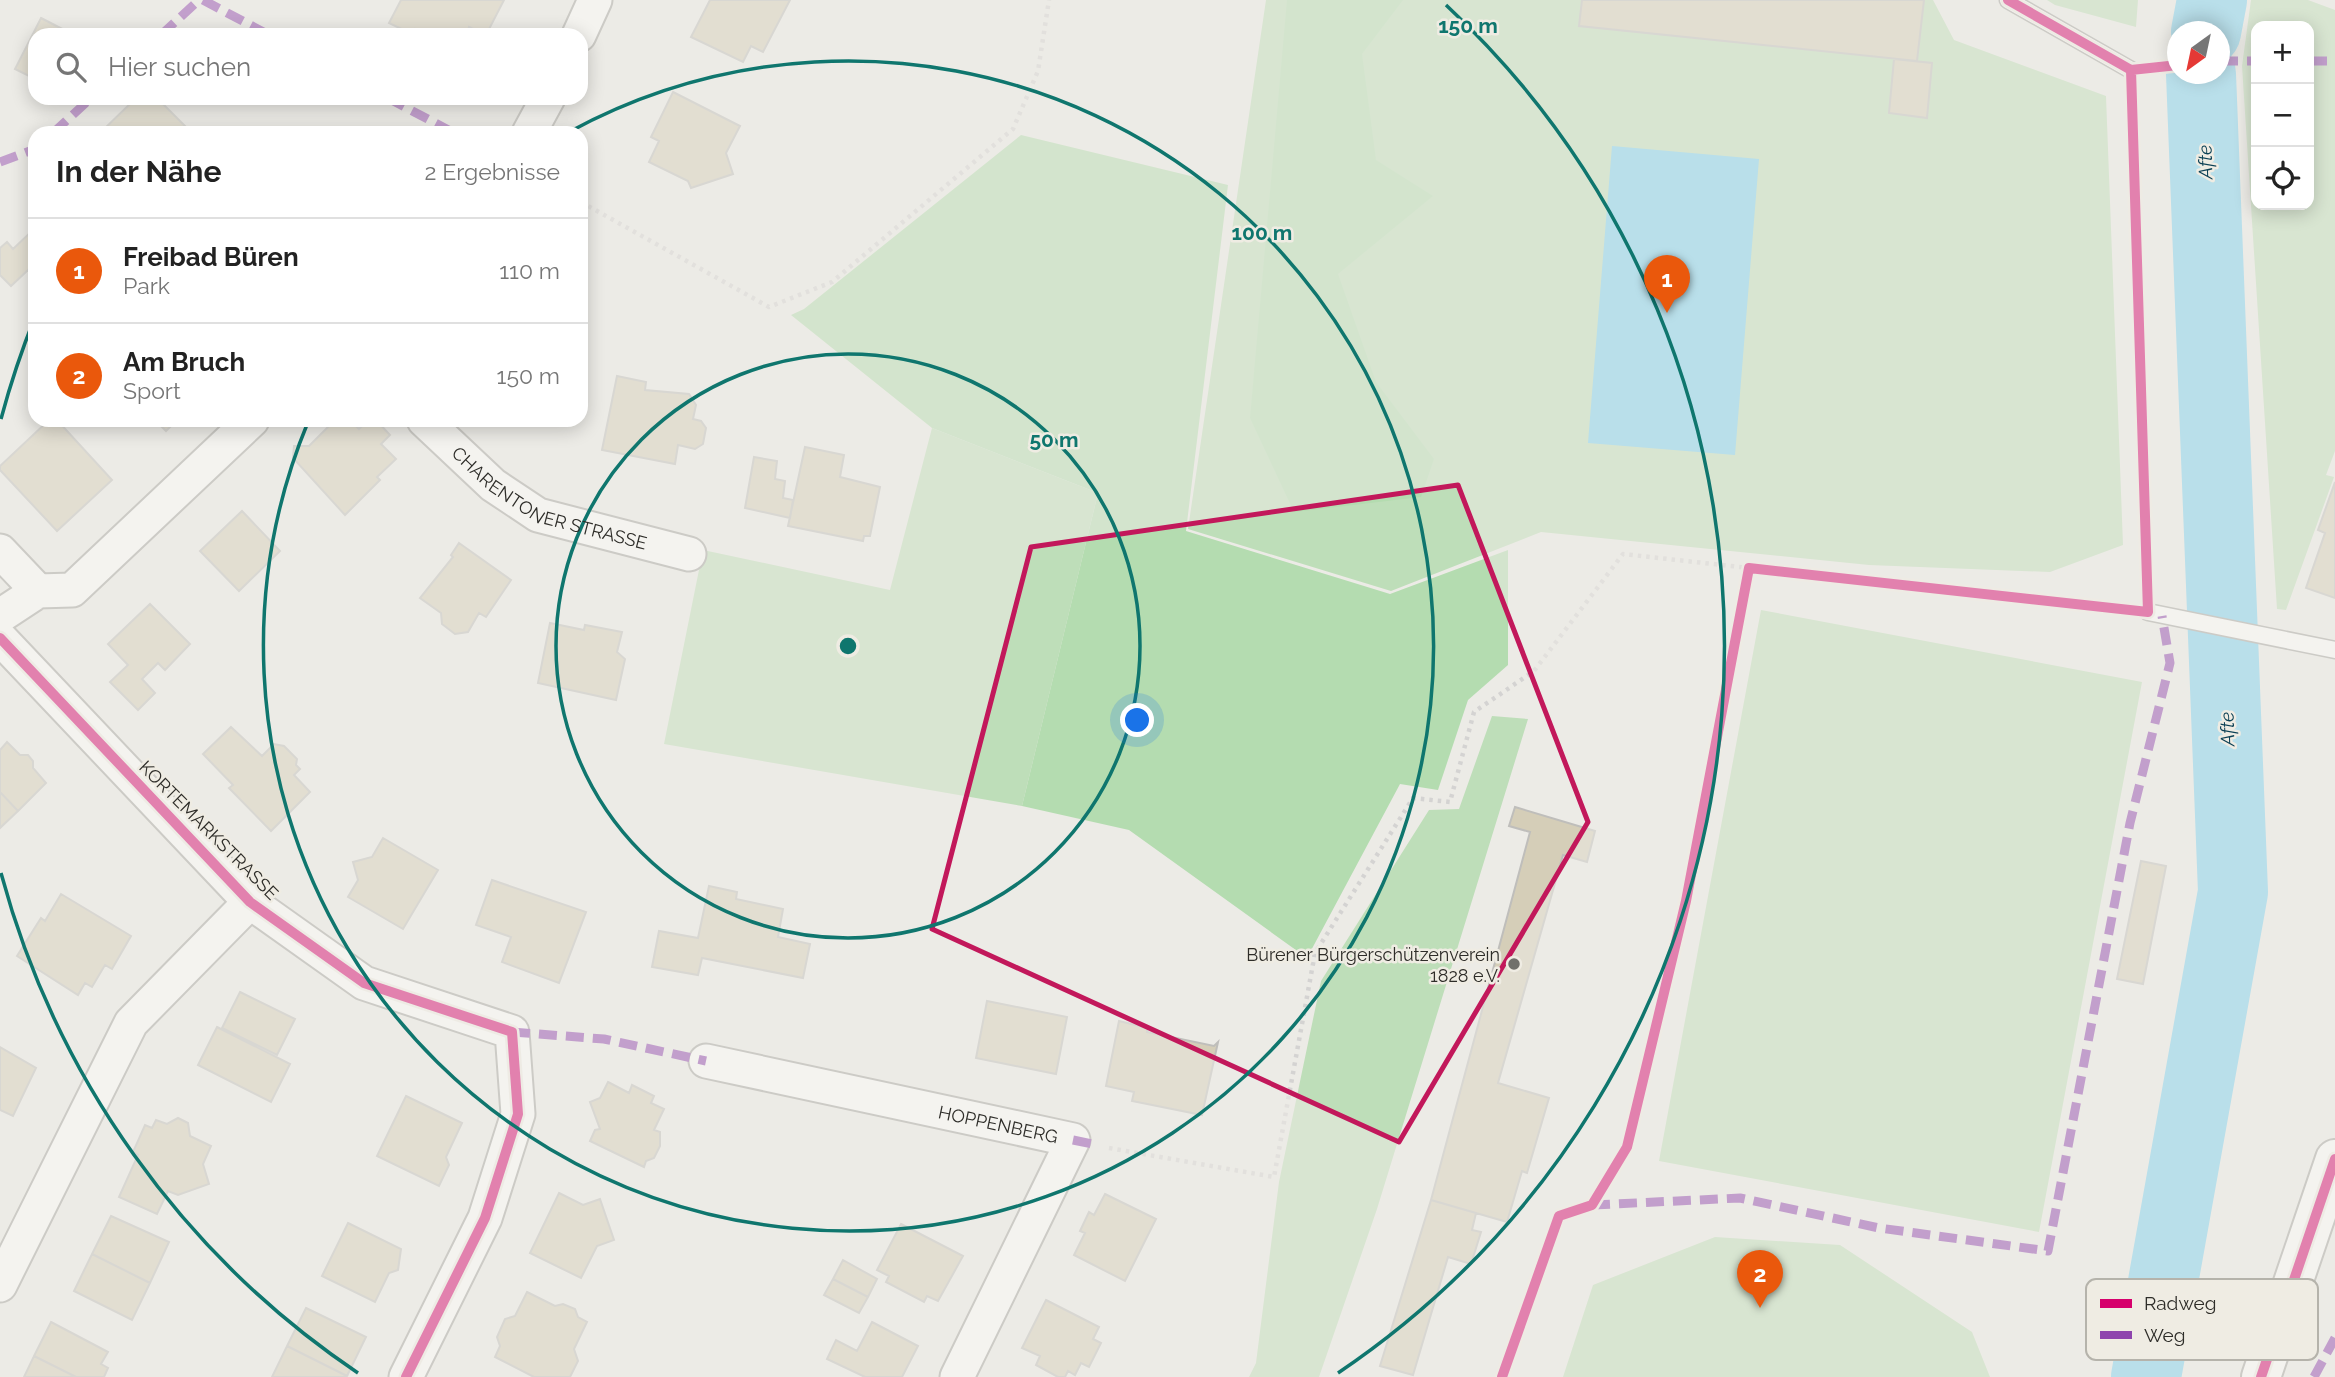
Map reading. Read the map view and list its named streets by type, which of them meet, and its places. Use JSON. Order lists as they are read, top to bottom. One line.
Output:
{"streets":{"street":["CHARENTONER STRASSE","KORTEMARKSTRASSE","HOPPENBERG"]},"water":["Afte"],"places":["Bürener Bürgerschützenverein 1828 e.V."],"legend":["Radweg","Weg"],"north":"bottom left","page":{"map_buttons":["+","−"],"search":"Hier suchen","heading":["In der Nähe","2 Ergebnisse"],"list":[{"mark":"1","name":"Freibad Büren","note":"Park","value":"110 m"},{"mark":"2","name":"Am Bruch","note":"Sport","value":"150 m"}],"pins":["1","2"]},"rings":["150 m","100 m","50 m"]}
